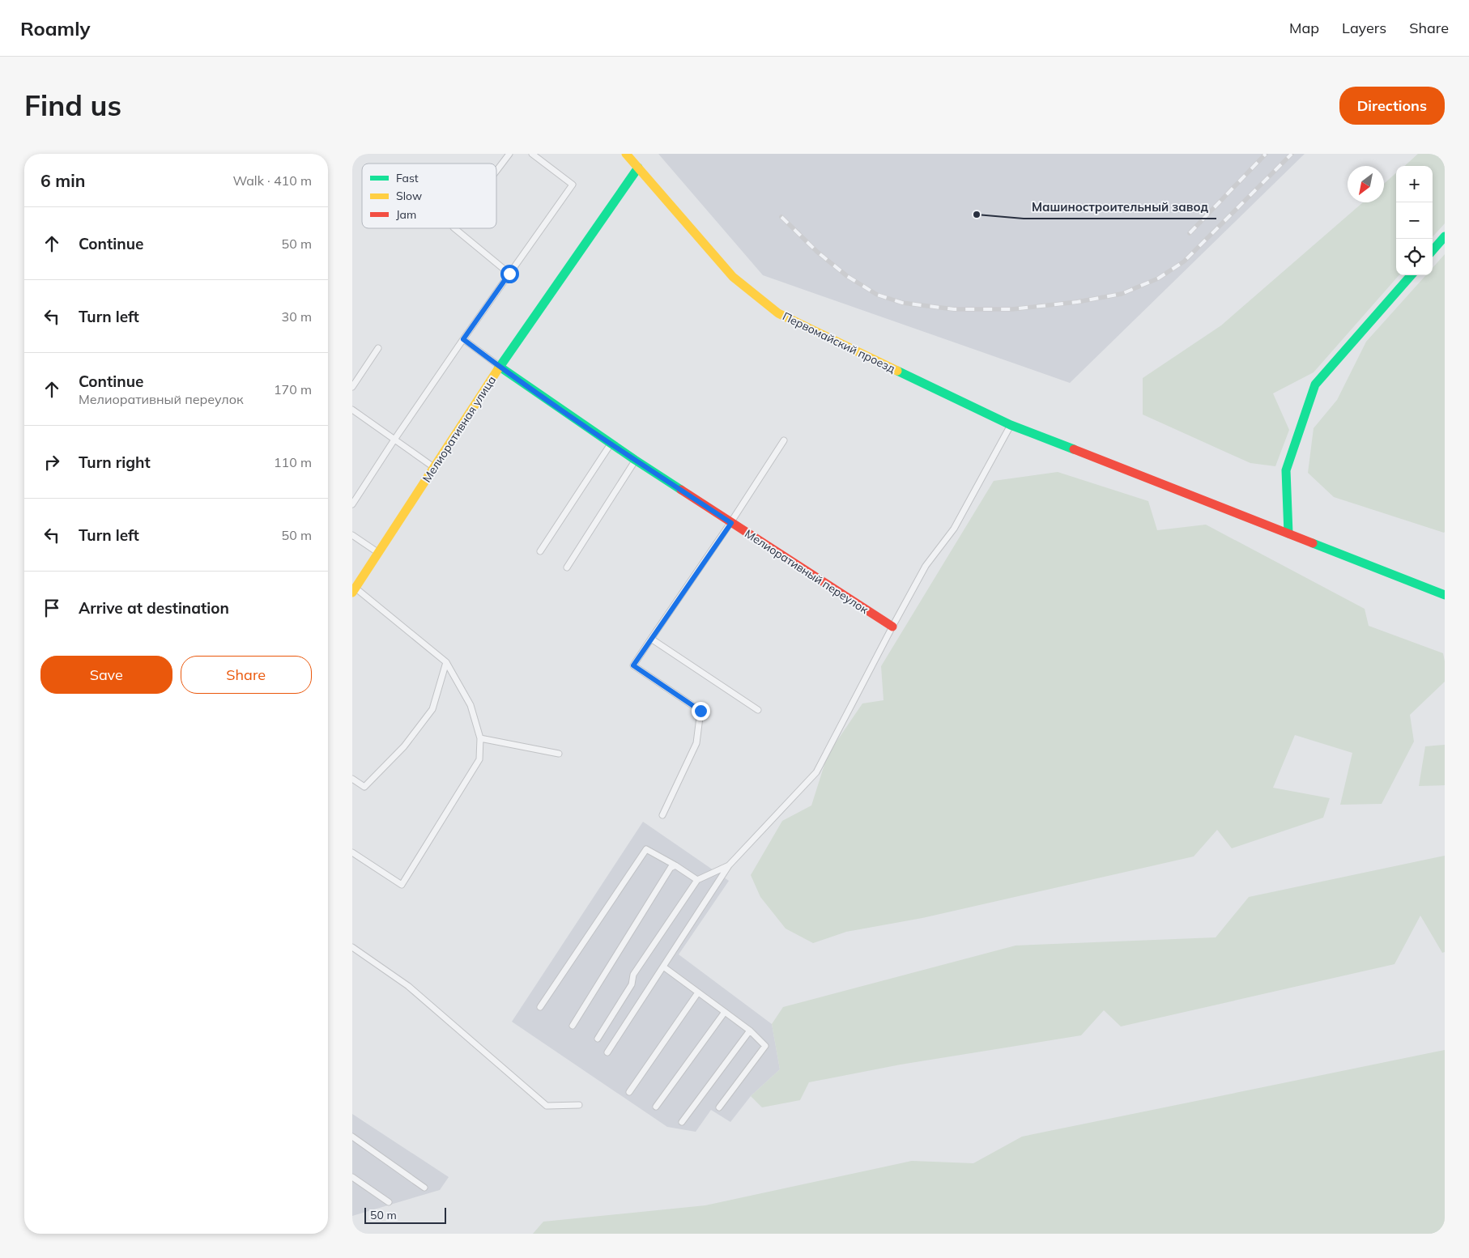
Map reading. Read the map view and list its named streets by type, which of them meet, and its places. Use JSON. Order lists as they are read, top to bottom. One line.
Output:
{"streets":{"main road":["Первомайский проезд","Мелиоративная улица","Мелиоративный переулок"]},"crossings":[["Первомайский проезд","Мелиоративная улица"],["Мелиоративная улица","Мелиоративный переулок"]],"places":["Машиностроительный завод"],"legend":["Fast","Slow","Jam"],"scale_bar":"50 m","north":"bottom left","page":{"header":"Roamly","nav":["Map","Layers","Share"],"buttons":["Directions",["Save","Share"]],"title":"Find us","heading":["6 min","Walk · 410 m"],"map_buttons":["+","−"],"list":[["Continue","50 m"],["Turn left","30 m"],["Continue","Мелиоративный переулок","170 m"],["Turn right","110 m"],["Turn left","50 m"],"Arrive at destination"],"scale":"50 m"}}
